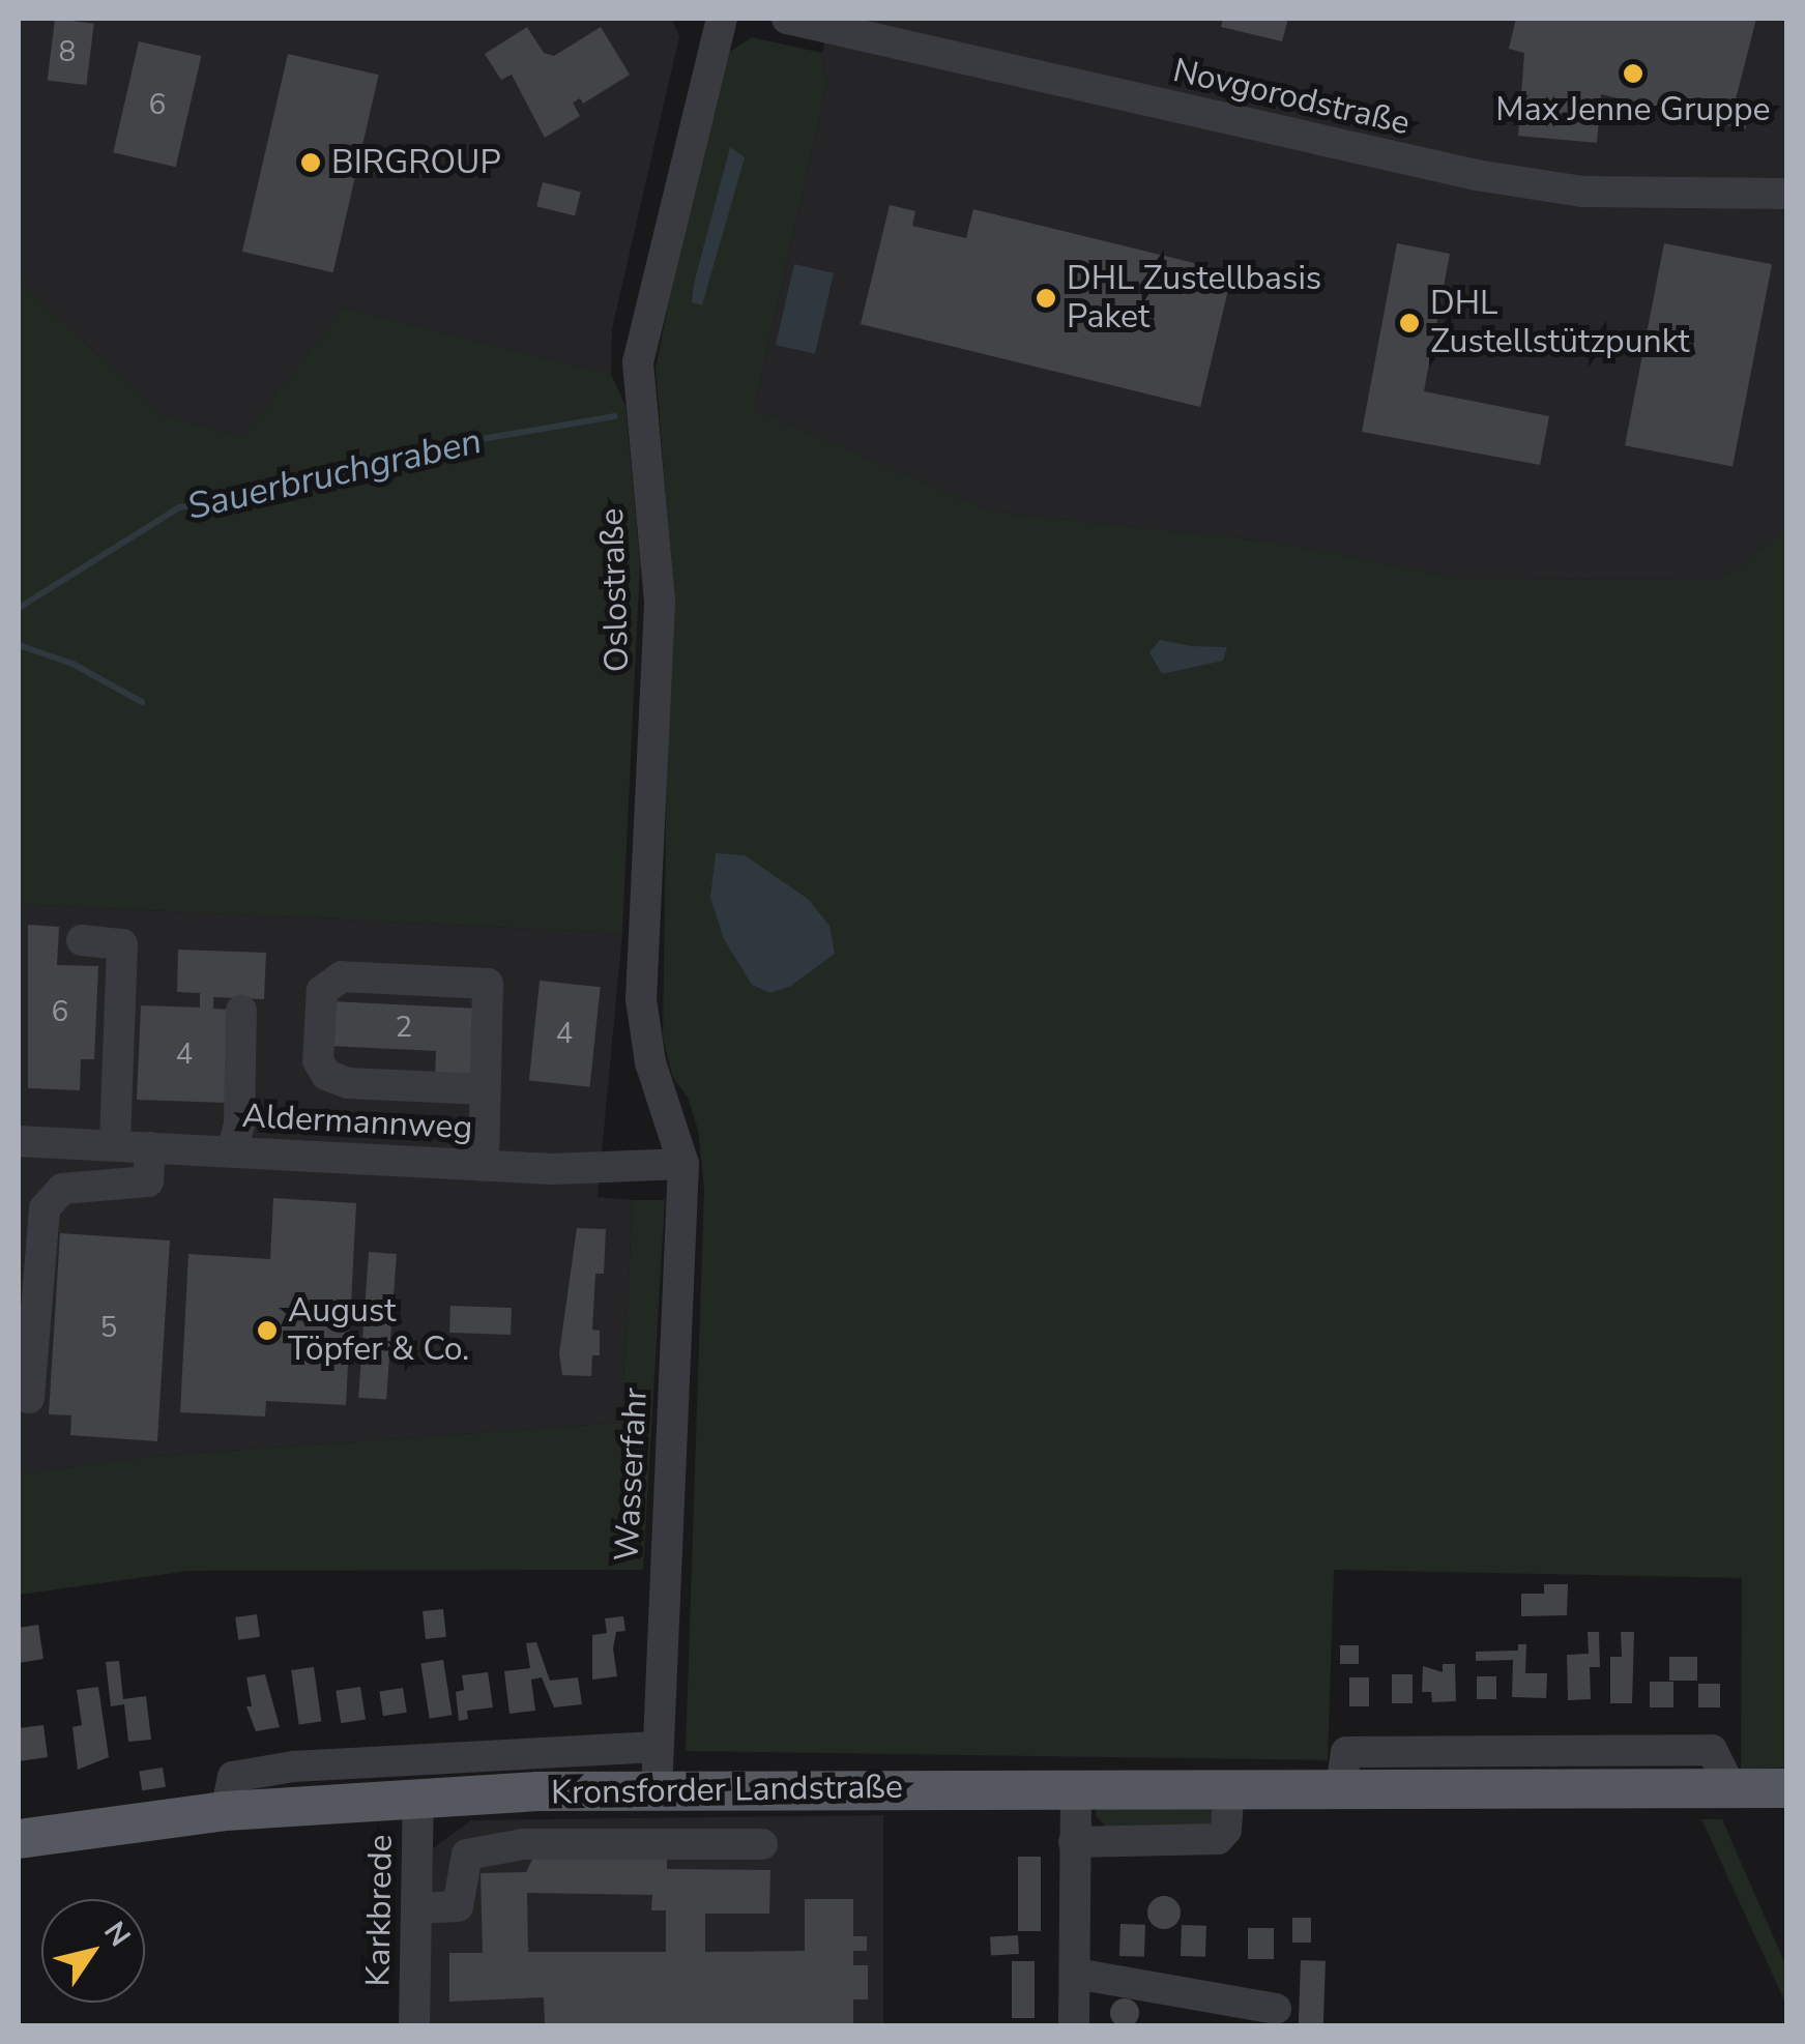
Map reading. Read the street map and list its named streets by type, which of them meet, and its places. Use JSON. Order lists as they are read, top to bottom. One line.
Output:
{"streets":{"main road":["Kronsforder Landstraße"],"street":["Novgorodstraße","Oslostraße","Aldermannweg","Wasserfahr","Karkbrede"]},"crossings":[["Oslostraße","Aldermannweg"],["Oslostraße","Wasserfahr"],["Aldermannweg","Wasserfahr"],["Wasserfahr","Kronsforder Landstraße"],["Kronsforder Landstraße","Karkbrede"]],"water":["Sauerbruchgraben"],"places":["Max Jenne Gruppe","BIRGROUP","DHL Zustellbasis Paket","DHL Zustellstützpunkt","August Töpfer & Co."],"house_numbers":["8","6","6","2","4","4","5"],"north":"top right"}
